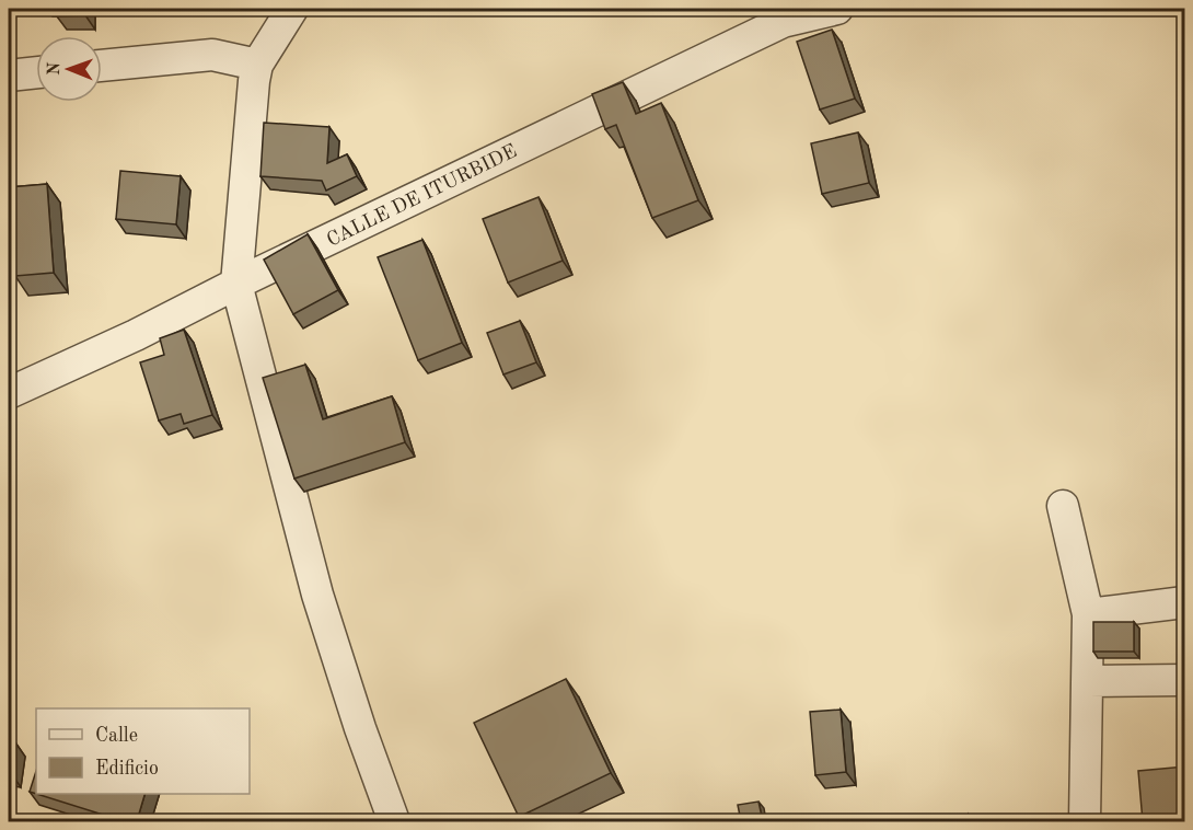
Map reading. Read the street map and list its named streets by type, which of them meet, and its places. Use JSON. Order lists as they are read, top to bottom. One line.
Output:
{"streets":{"street":["CALLE DE ITURBIDE"]},"legend":["Calle","Edificio"],"north":"left"}
